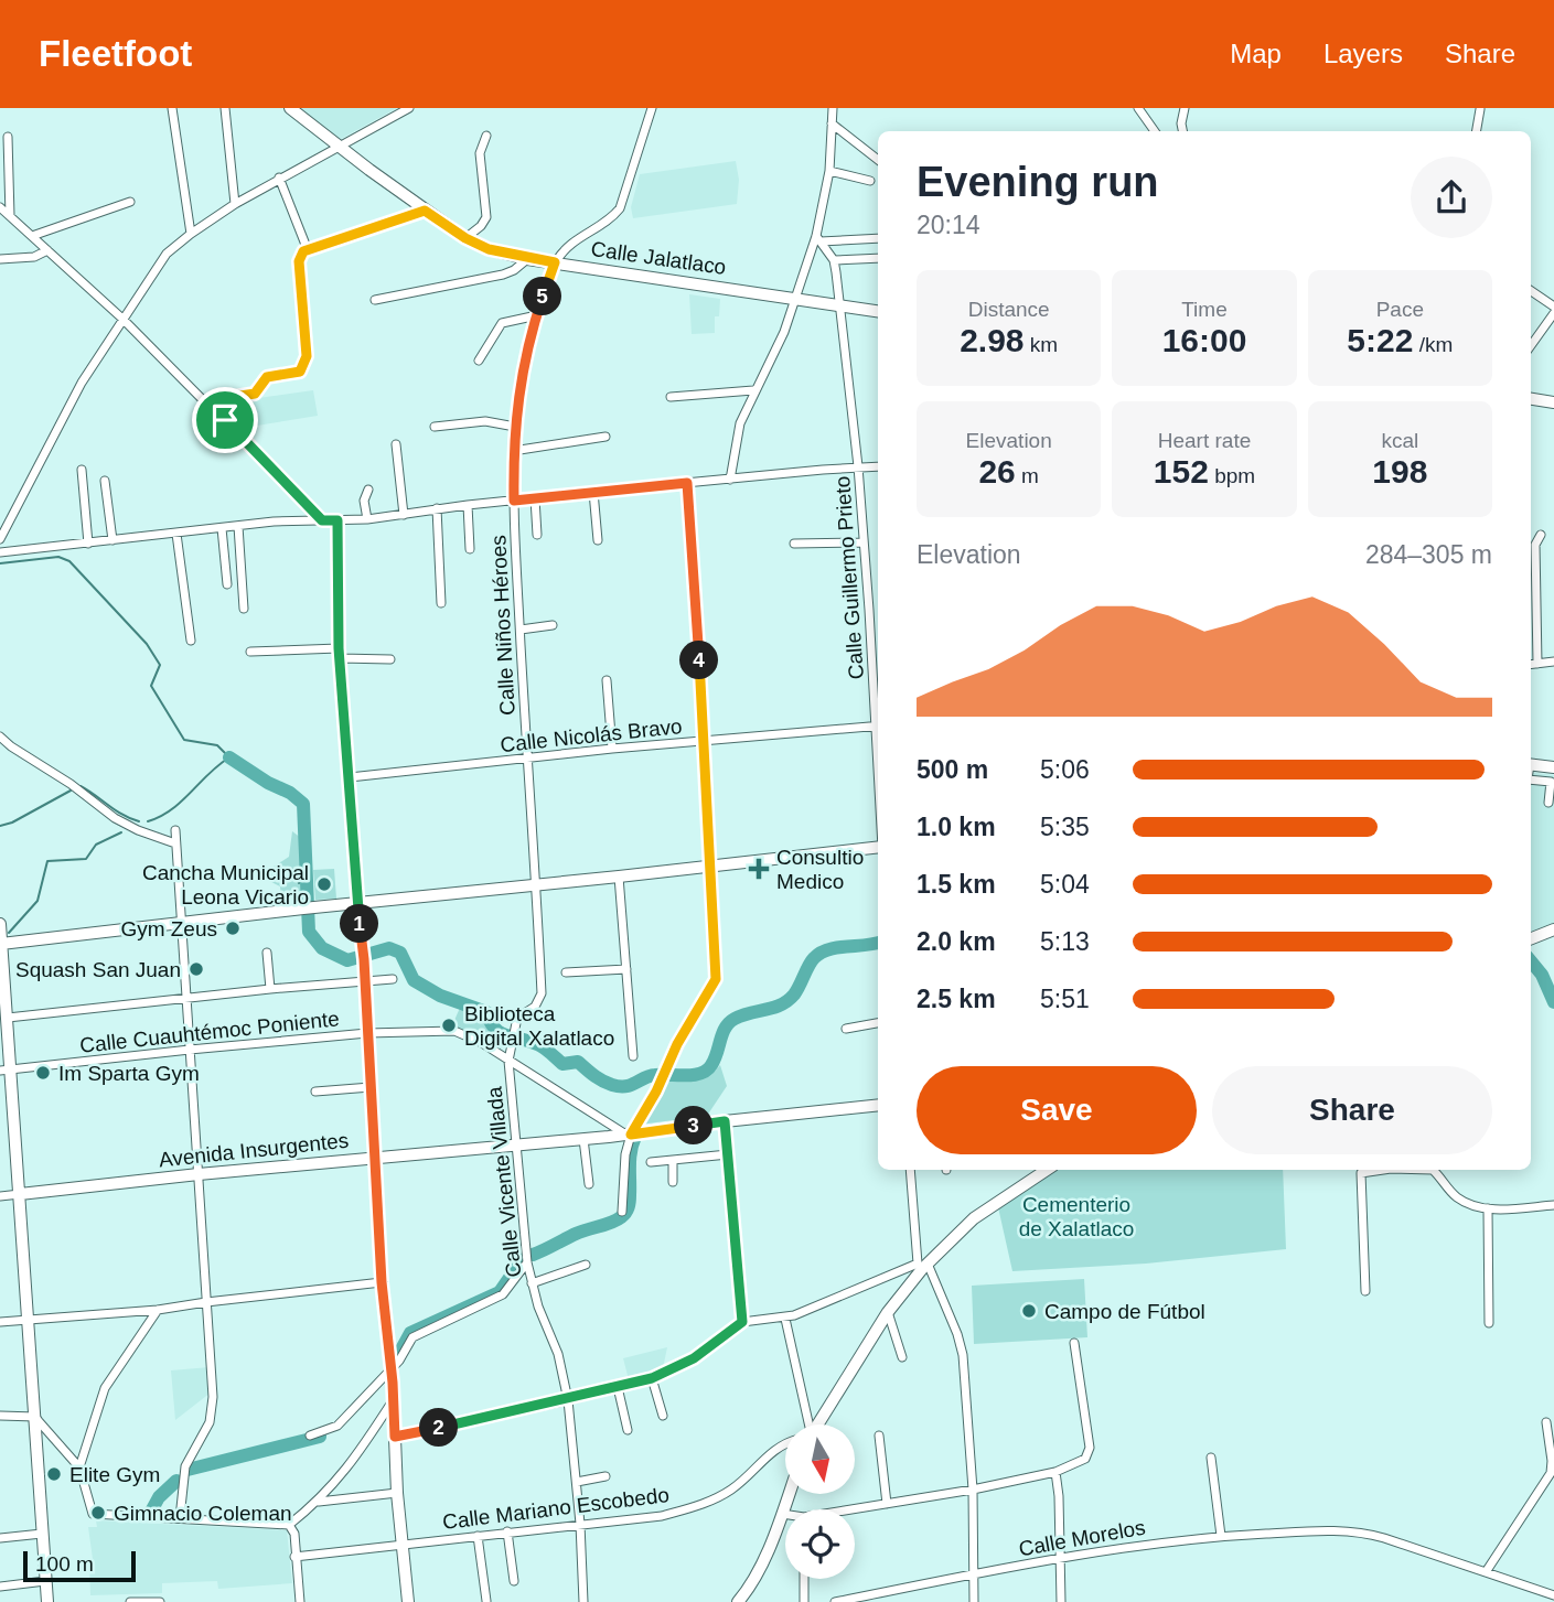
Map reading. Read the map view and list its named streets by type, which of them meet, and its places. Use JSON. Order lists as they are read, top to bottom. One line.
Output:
{"streets":{"main road":["Calle Jalatlaco","Avenida Insurgentes"],"street":["Calle Guillermo Prieto","Calle Niños Héroes","Calle Nicolás Bravo","Calle Cuauhtémoc Poniente","Calle Vicente Villada","Calle Mariano Escobedo","Calle Morelos"]},"crossings":[["Calle Jalatlaco","Calle Guillermo Prieto"],["Calle Jalatlaco","Calle Niños Héroes"],["Calle Niños Héroes","Calle Nicolás Bravo"],["Calle Niños Héroes","Calle Vicente Villada"],["Calle Cuauhtémoc Poniente","Avenida Insurgentes"],["Calle Cuauhtémoc Poniente","Calle Vicente Villada"],["Avenida Insurgentes","Calle Vicente Villada"],["Calle Vicente Villada","Calle Mariano Escobedo"]],"parks":["Cementerio de Xalatlaco"],"places":{"health":["Consultio Medico"],"other":["Cancha Municipal Leona Vicario","Gym Zeus","Squash San Juan","Biblioteca Digital Xalatlaco","Im Sparta Gym","Campo de Fútbol","Elite Gym","Gimnacio Coleman"]},"scale_bar":"100 m","north":"bottom","page":{"header":"Fleetfoot","nav":["Map","Layers","Share"],"heading":["Evening run","20:14"],"stats":[["Distance","2.98 km"],["Time","16:00"],["Pace","5:22 /km"],["Elevation","26 m"],["Heart rate","152 bpm"],["kcal","198"]],"pins":["5","4","1","3","2"],"chart":["Elevation","284–305 m"],"list":[{"name":"500 m","note":"5:06"},{"name":"1.0 km","note":"5:35"},{"name":"1.5 km","note":"5:04"},{"name":"2.0 km","note":"5:13"},{"name":"2.5 km","note":"5:51"}],"buttons":["Save","Share"],"scale":"100 m"}}
